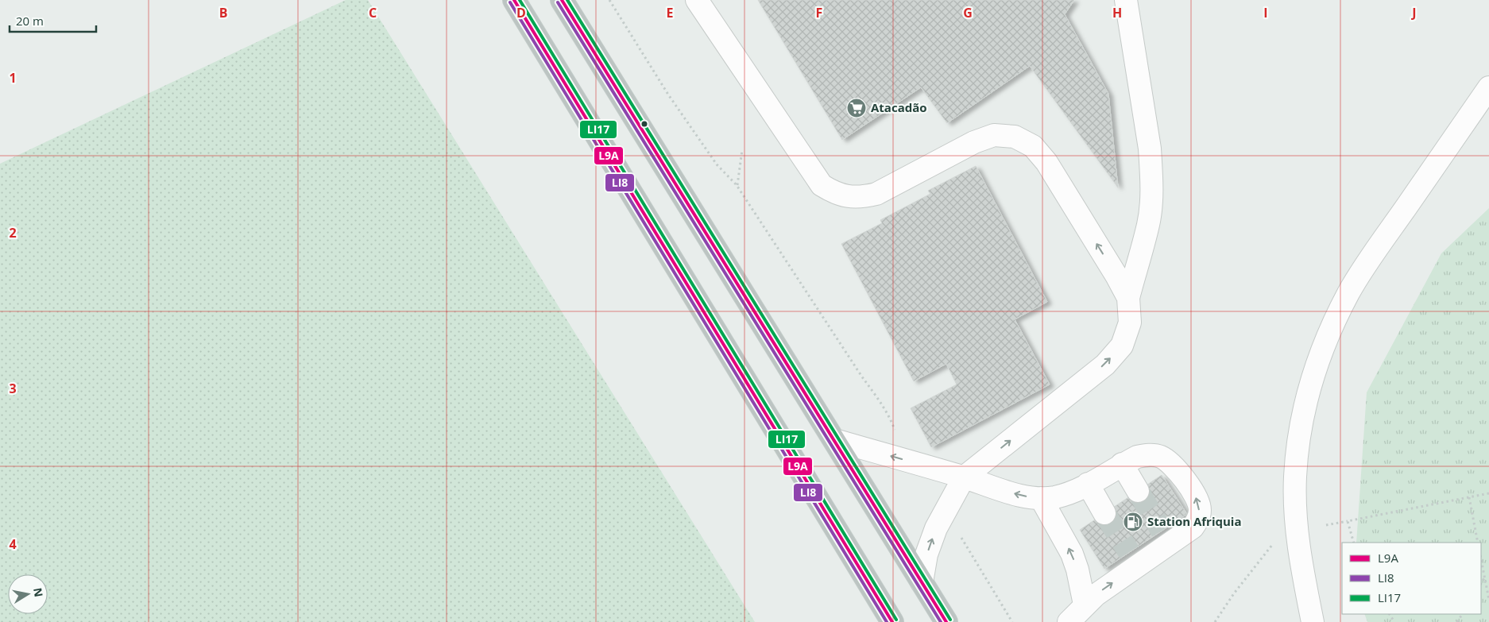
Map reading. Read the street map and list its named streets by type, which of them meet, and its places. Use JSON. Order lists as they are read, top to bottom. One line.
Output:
{"places":{"supermarket":["Atacadão"],"fuel station":["Station Afriquia"]},"lines":["transit line L9A","transit line LI17","transit line LI8"],"legend":["L9A","LI8","LI17"],"scale_bar":"20 m","north":"right","grid":{"columns":["B","C","D","E","F","G","H","I","J"],"rows":["1","2","3","4"]}}
